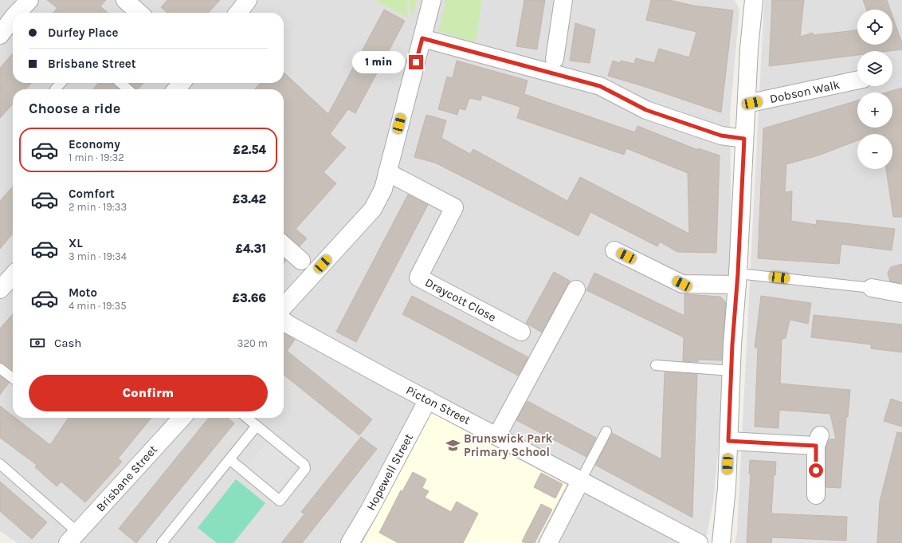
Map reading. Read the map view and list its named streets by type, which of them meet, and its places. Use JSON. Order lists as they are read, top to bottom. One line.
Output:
{"streets":{"street":["Dobson Walk","Draycott Close","Picton Street","Hopewell Street","Brisbane Street"]},"crossings":[["Picton Street","Hopewell Street"]],"places":{"school or university":["Brunswick Park Primary School"]},"page":{"map_buttons":["+","−"],"banner":["Durfey Place","Brisbane Street"],"bubble":"1 min","heading":"Choose a ride","list":[{"name":"Economy","note":"1 min · 19:32","value":"£2.54"},{"name":"Comfort","note":"2 min · 19:33","value":"£3.42"},{"name":"XL","note":"3 min · 19:34","value":"£4.31"},{"name":"Moto","note":"4 min · 19:35","value":"£3.66"}],"pay":["Cash","320 m"],"buttons":"Confirm"}}
